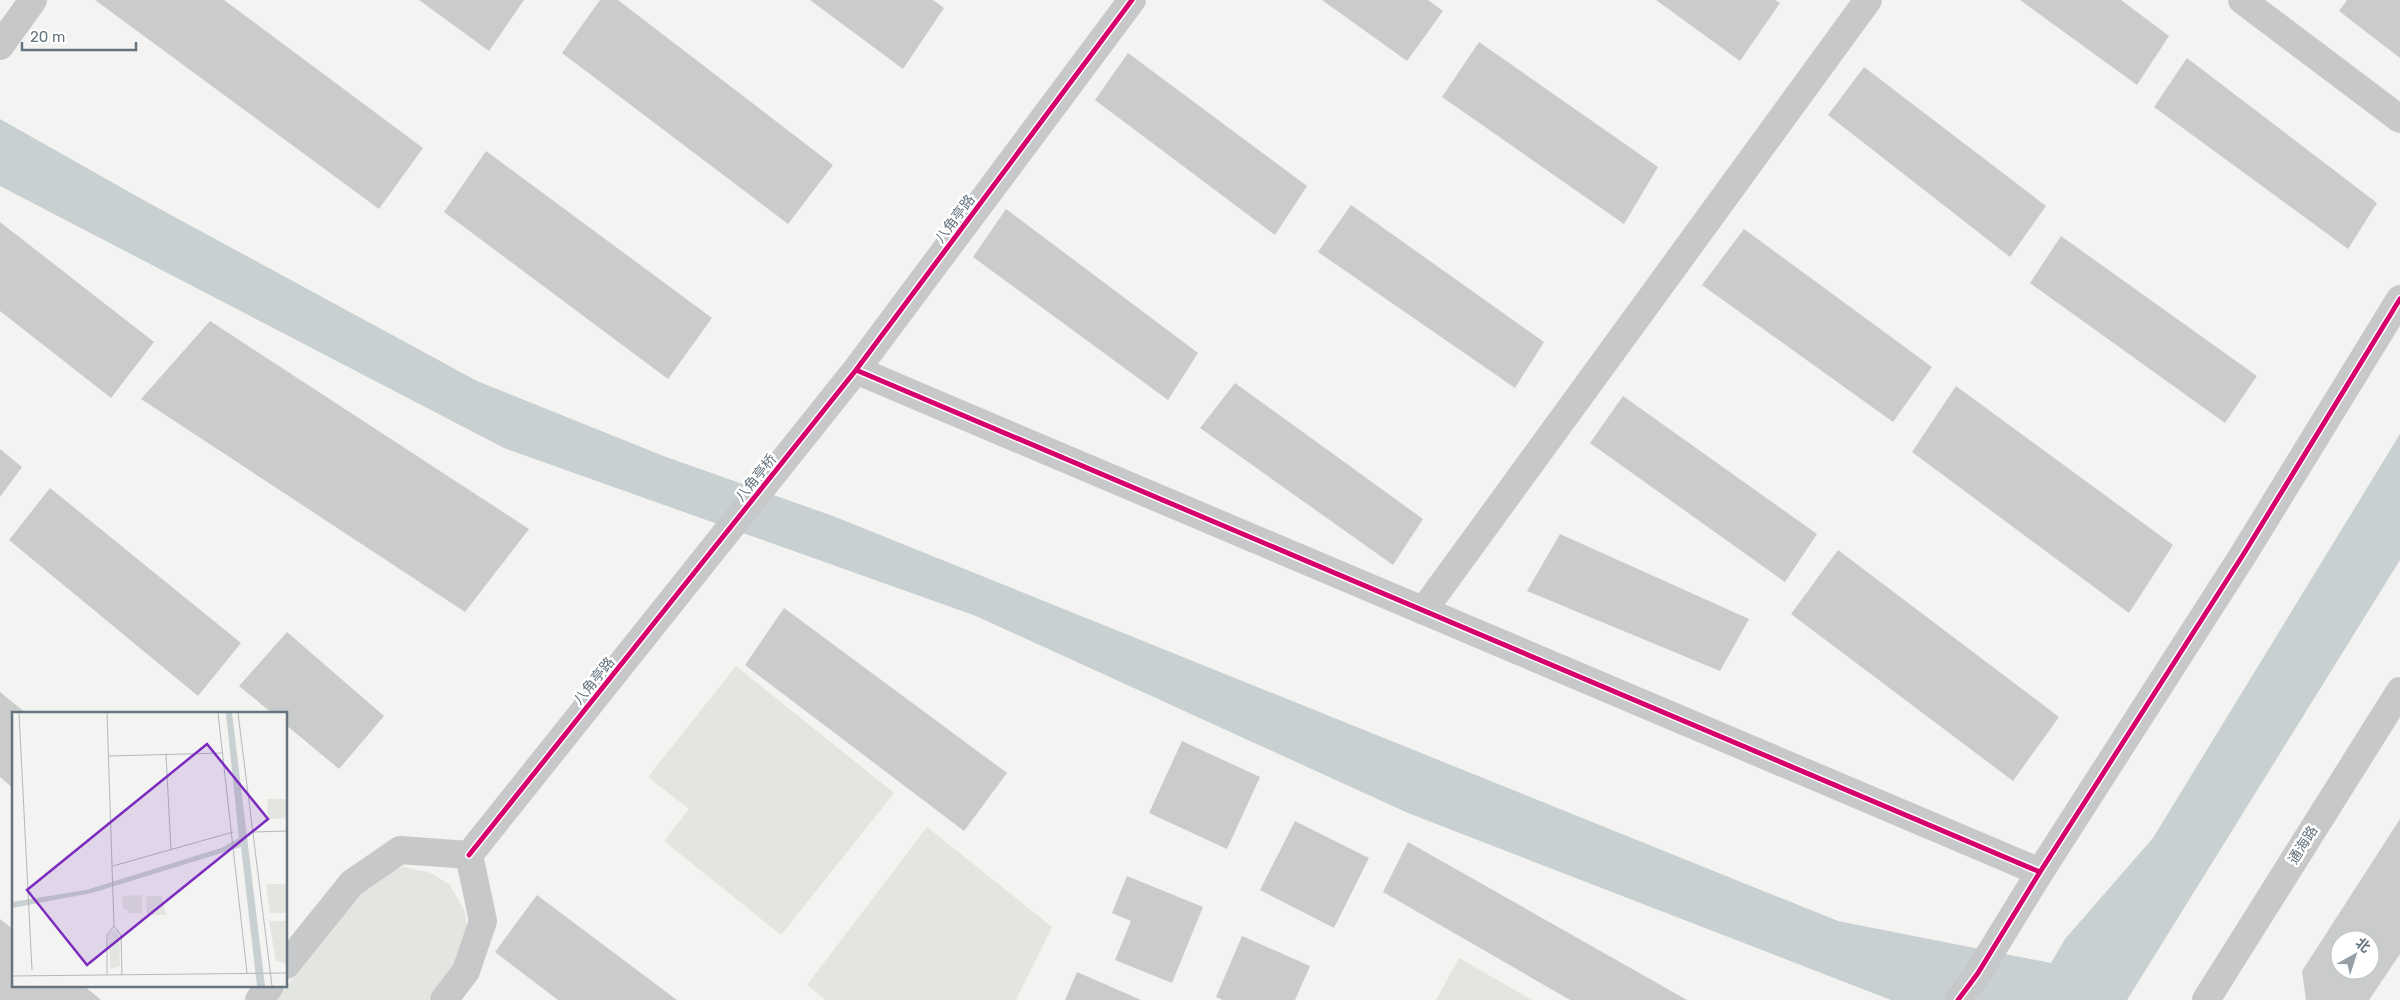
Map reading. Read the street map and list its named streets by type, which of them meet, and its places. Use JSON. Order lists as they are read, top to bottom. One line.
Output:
{"streets":{"street":["八角亭路","八角亭桥","通海路"]},"crossings":[["八角亭路","八角亭桥"]],"scale_bar":"20 m","north":"top right"}
